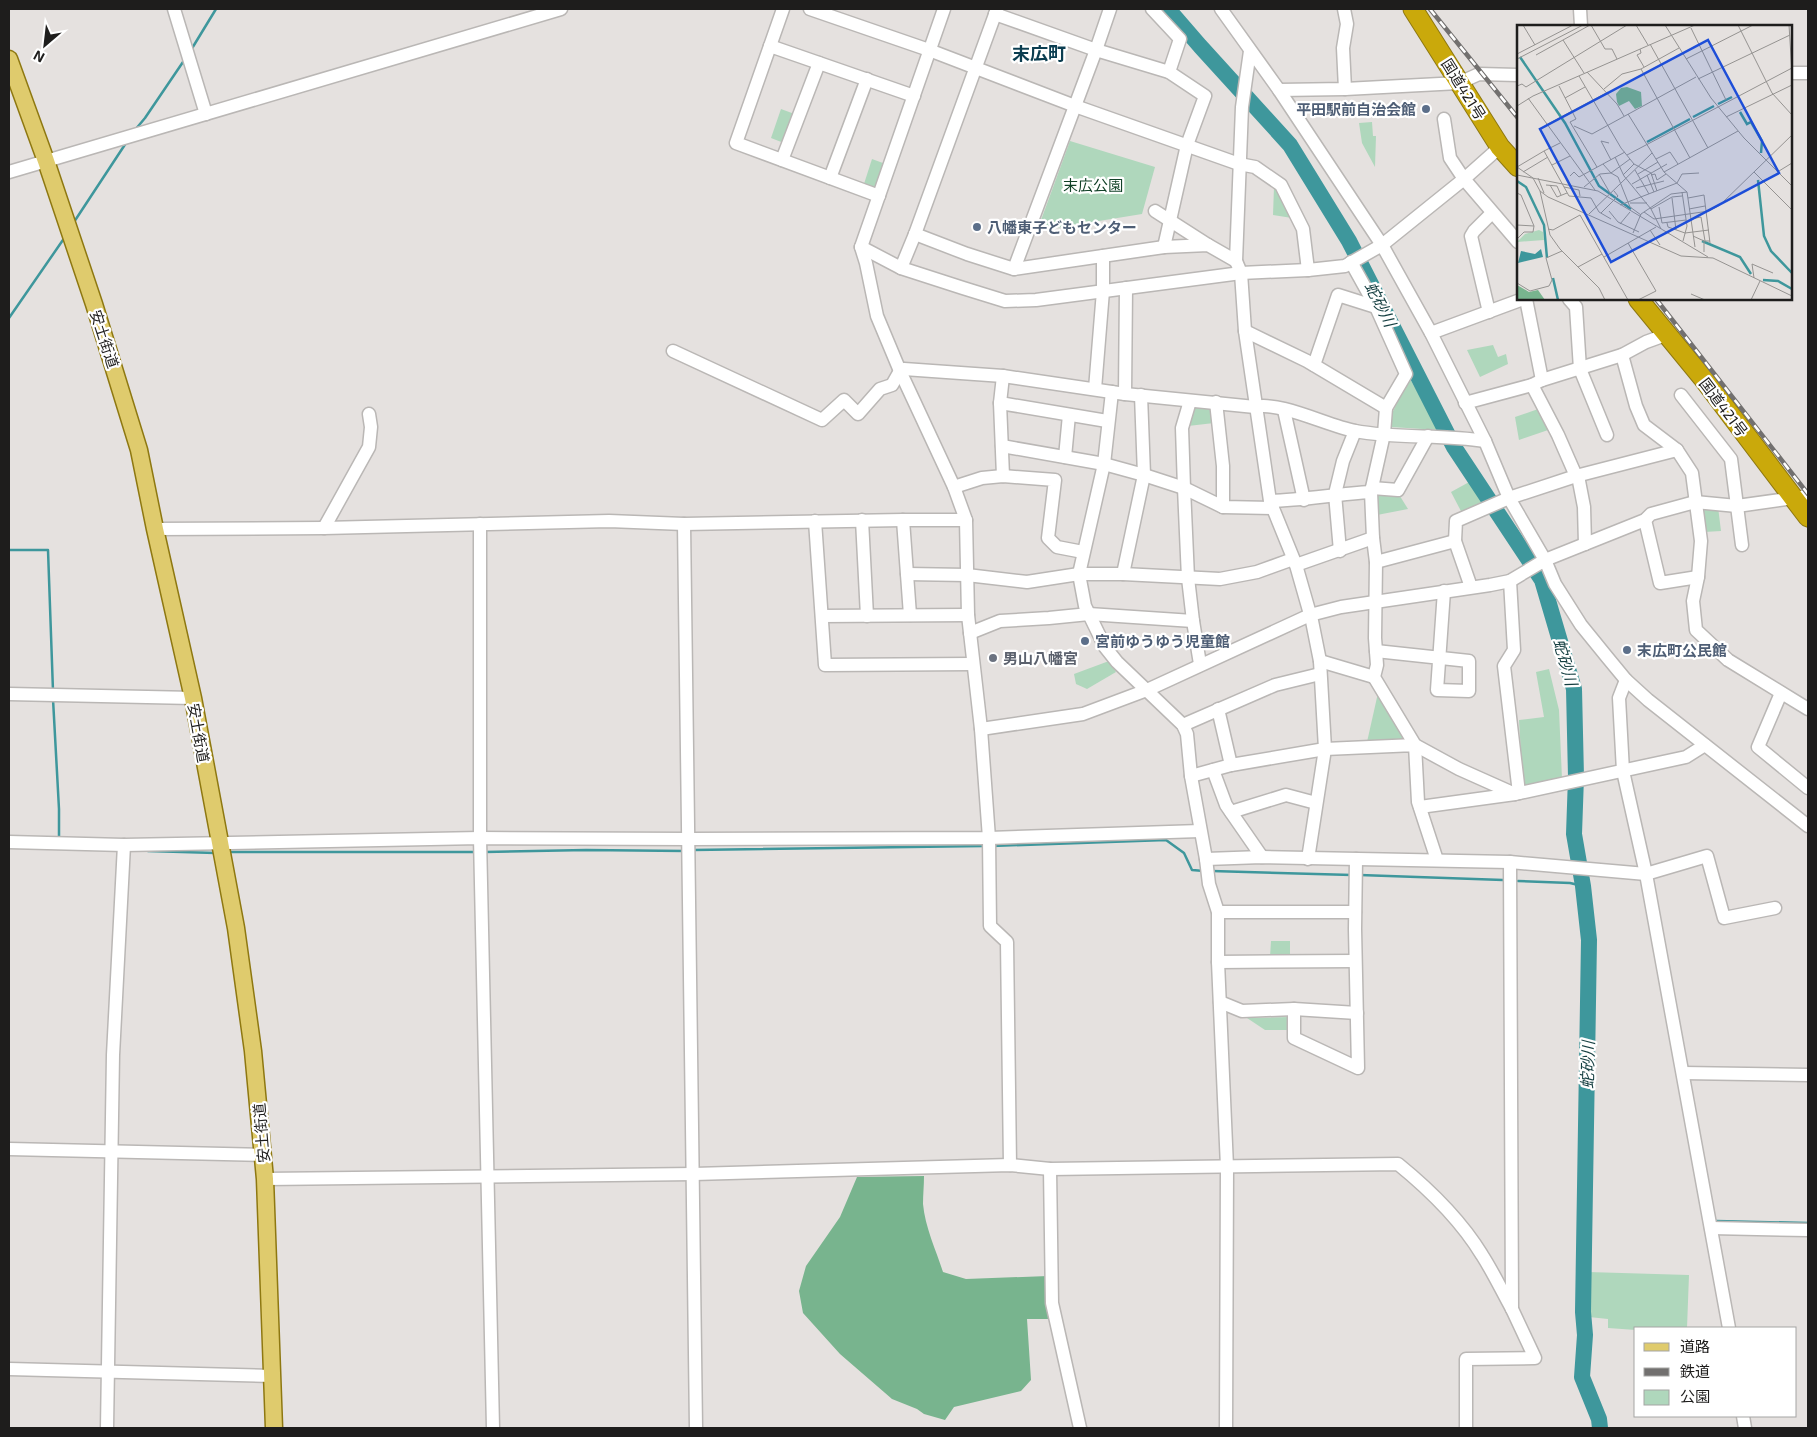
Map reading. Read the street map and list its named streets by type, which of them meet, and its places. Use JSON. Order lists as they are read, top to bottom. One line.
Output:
{"streets":{"highway":["国道421号"],"main road":["安土街道"]},"districts":["末広町"],"water":["蛇砂川"],"parks":["末広公園"],"places":["平田駅前自治会館","八幡東子どもセンター","宮前ゆうゆう児童館","末広町公民館","男山八幡宮"],"legend":["道路","鉄道","公園"],"north":"bottom left"}
